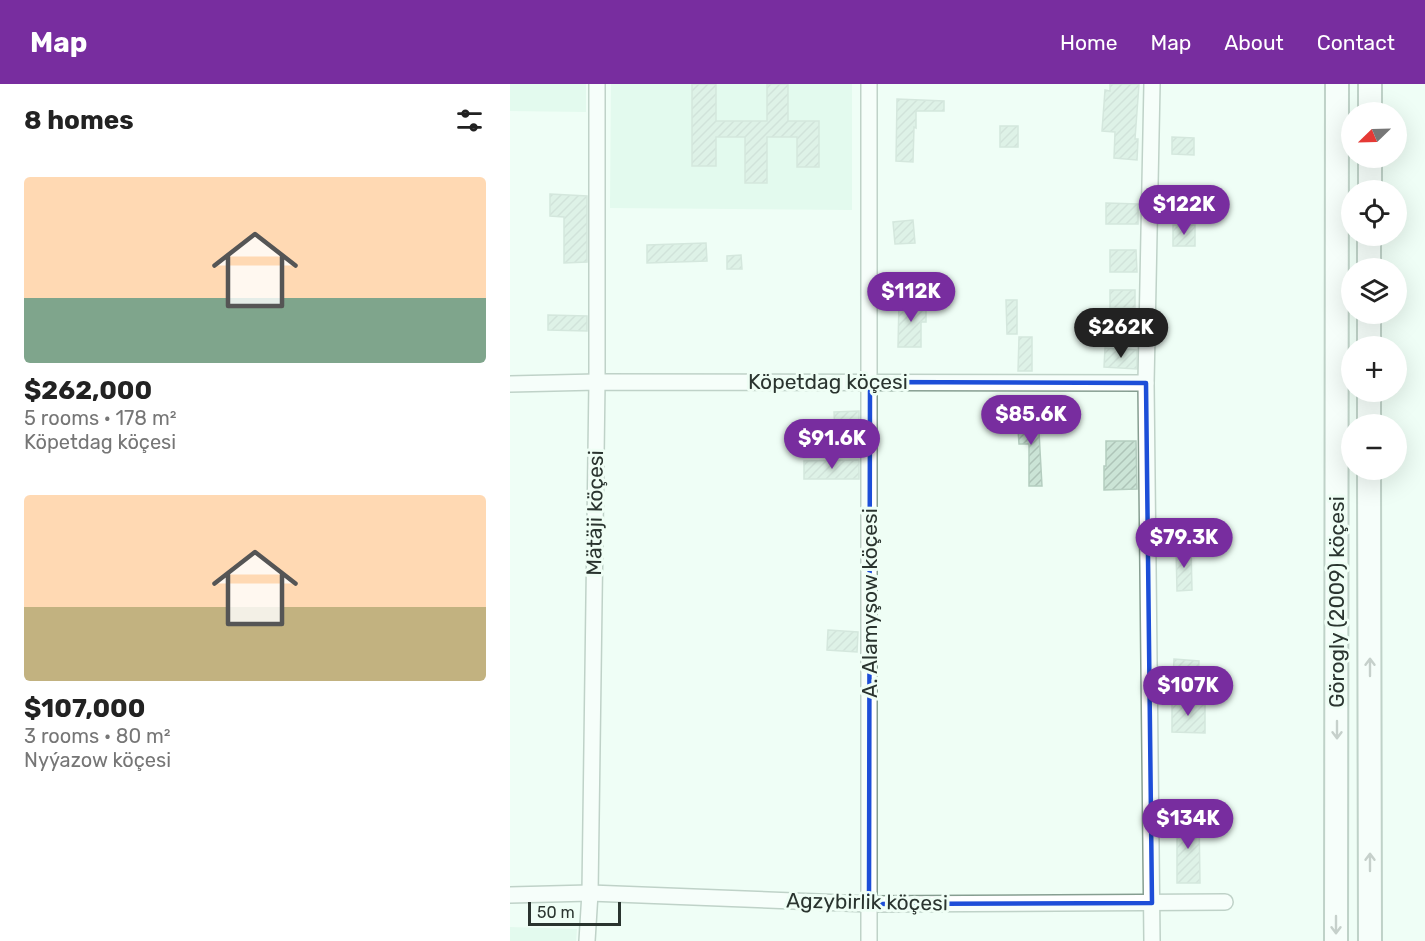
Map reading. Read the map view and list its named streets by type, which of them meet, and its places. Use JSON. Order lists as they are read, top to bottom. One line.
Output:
{"streets":{"main road":["Görogly (2009) köçesi"],"street":["Köpetdag köçesi","Mätäji köçesi","A. Alamyşow köçesi","Agzybirlik köçesi"]},"crossings":[["Köpetdag köçesi","Mätäji köçesi"],["Köpetdag köçesi","A. Alamyşow köçesi"],["Mätäji köçesi","Agzybirlik köçesi"],["A. Alamyşow köçesi","Agzybirlik köçesi"]],"scale_bar":"50 m","north":"bottom left","page":{"header":"Map","nav":["Home","Map","About","Contact"],"heading":"8 homes","map_buttons":["+","−"],"list":[{"name":"$262,000","note":"5 rooms · 178 m² · Köpetdag köçesi"},{"name":"$107,000","note":"3 rooms · 80 m² · Nyýazow köçesi"}],"price":["$122K","$112K","$262K","$85.6K","$91.6K","$79.3K","$107K","$134K"],"scale":"50 m"}}
